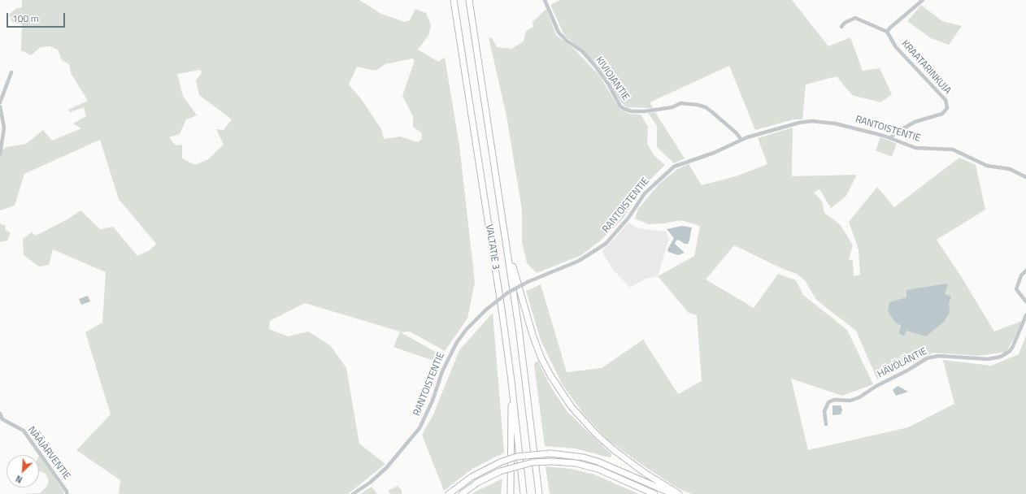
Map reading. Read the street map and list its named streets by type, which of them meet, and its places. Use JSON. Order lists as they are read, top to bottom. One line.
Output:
{"streets":{"highway":["VALTATIE 3"],"street":["KRAATARINKUJA","KIVIOJANTIE","RANTOISTENTIE","HÄVÖLÄNTIE","NÄÄJÄRVENTIE"]},"crossings":[["KRAATARINKUJA","RANTOISTENTIE"],["KIVIOJANTIE","RANTOISTENTIE"]],"scale_bar":"100 m","north":"bottom left"}
